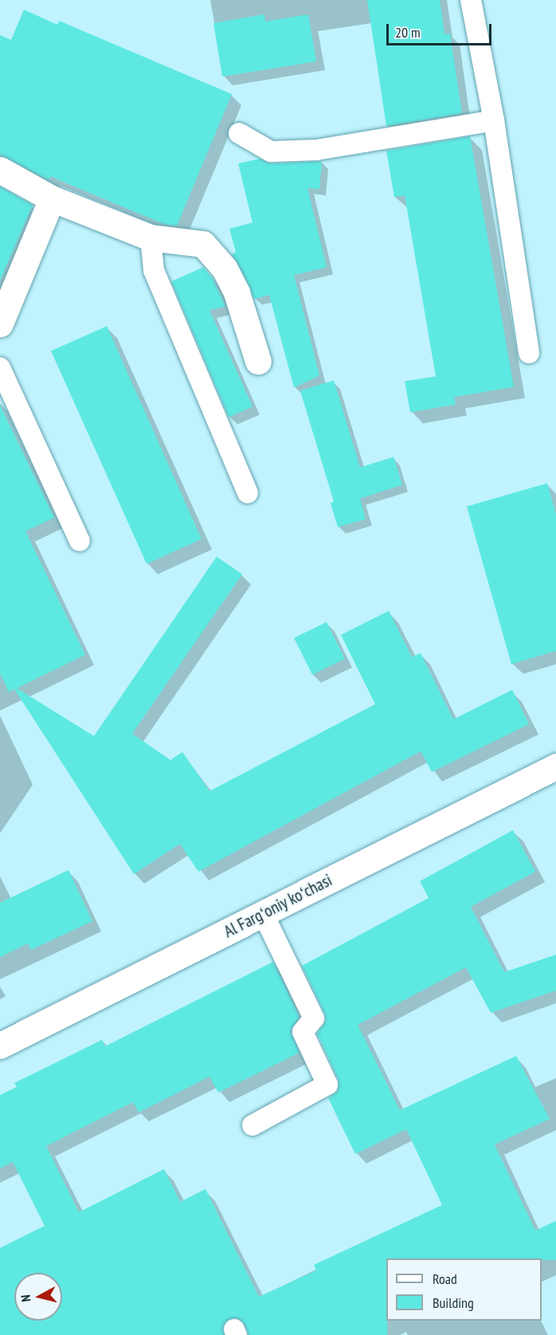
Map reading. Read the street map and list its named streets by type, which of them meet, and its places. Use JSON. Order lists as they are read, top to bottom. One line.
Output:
{"streets":{"street":["Al Fargʻoniy koʻchasi"]},"legend":["Road","Building"],"scale_bar":"20 m","north":"left"}
